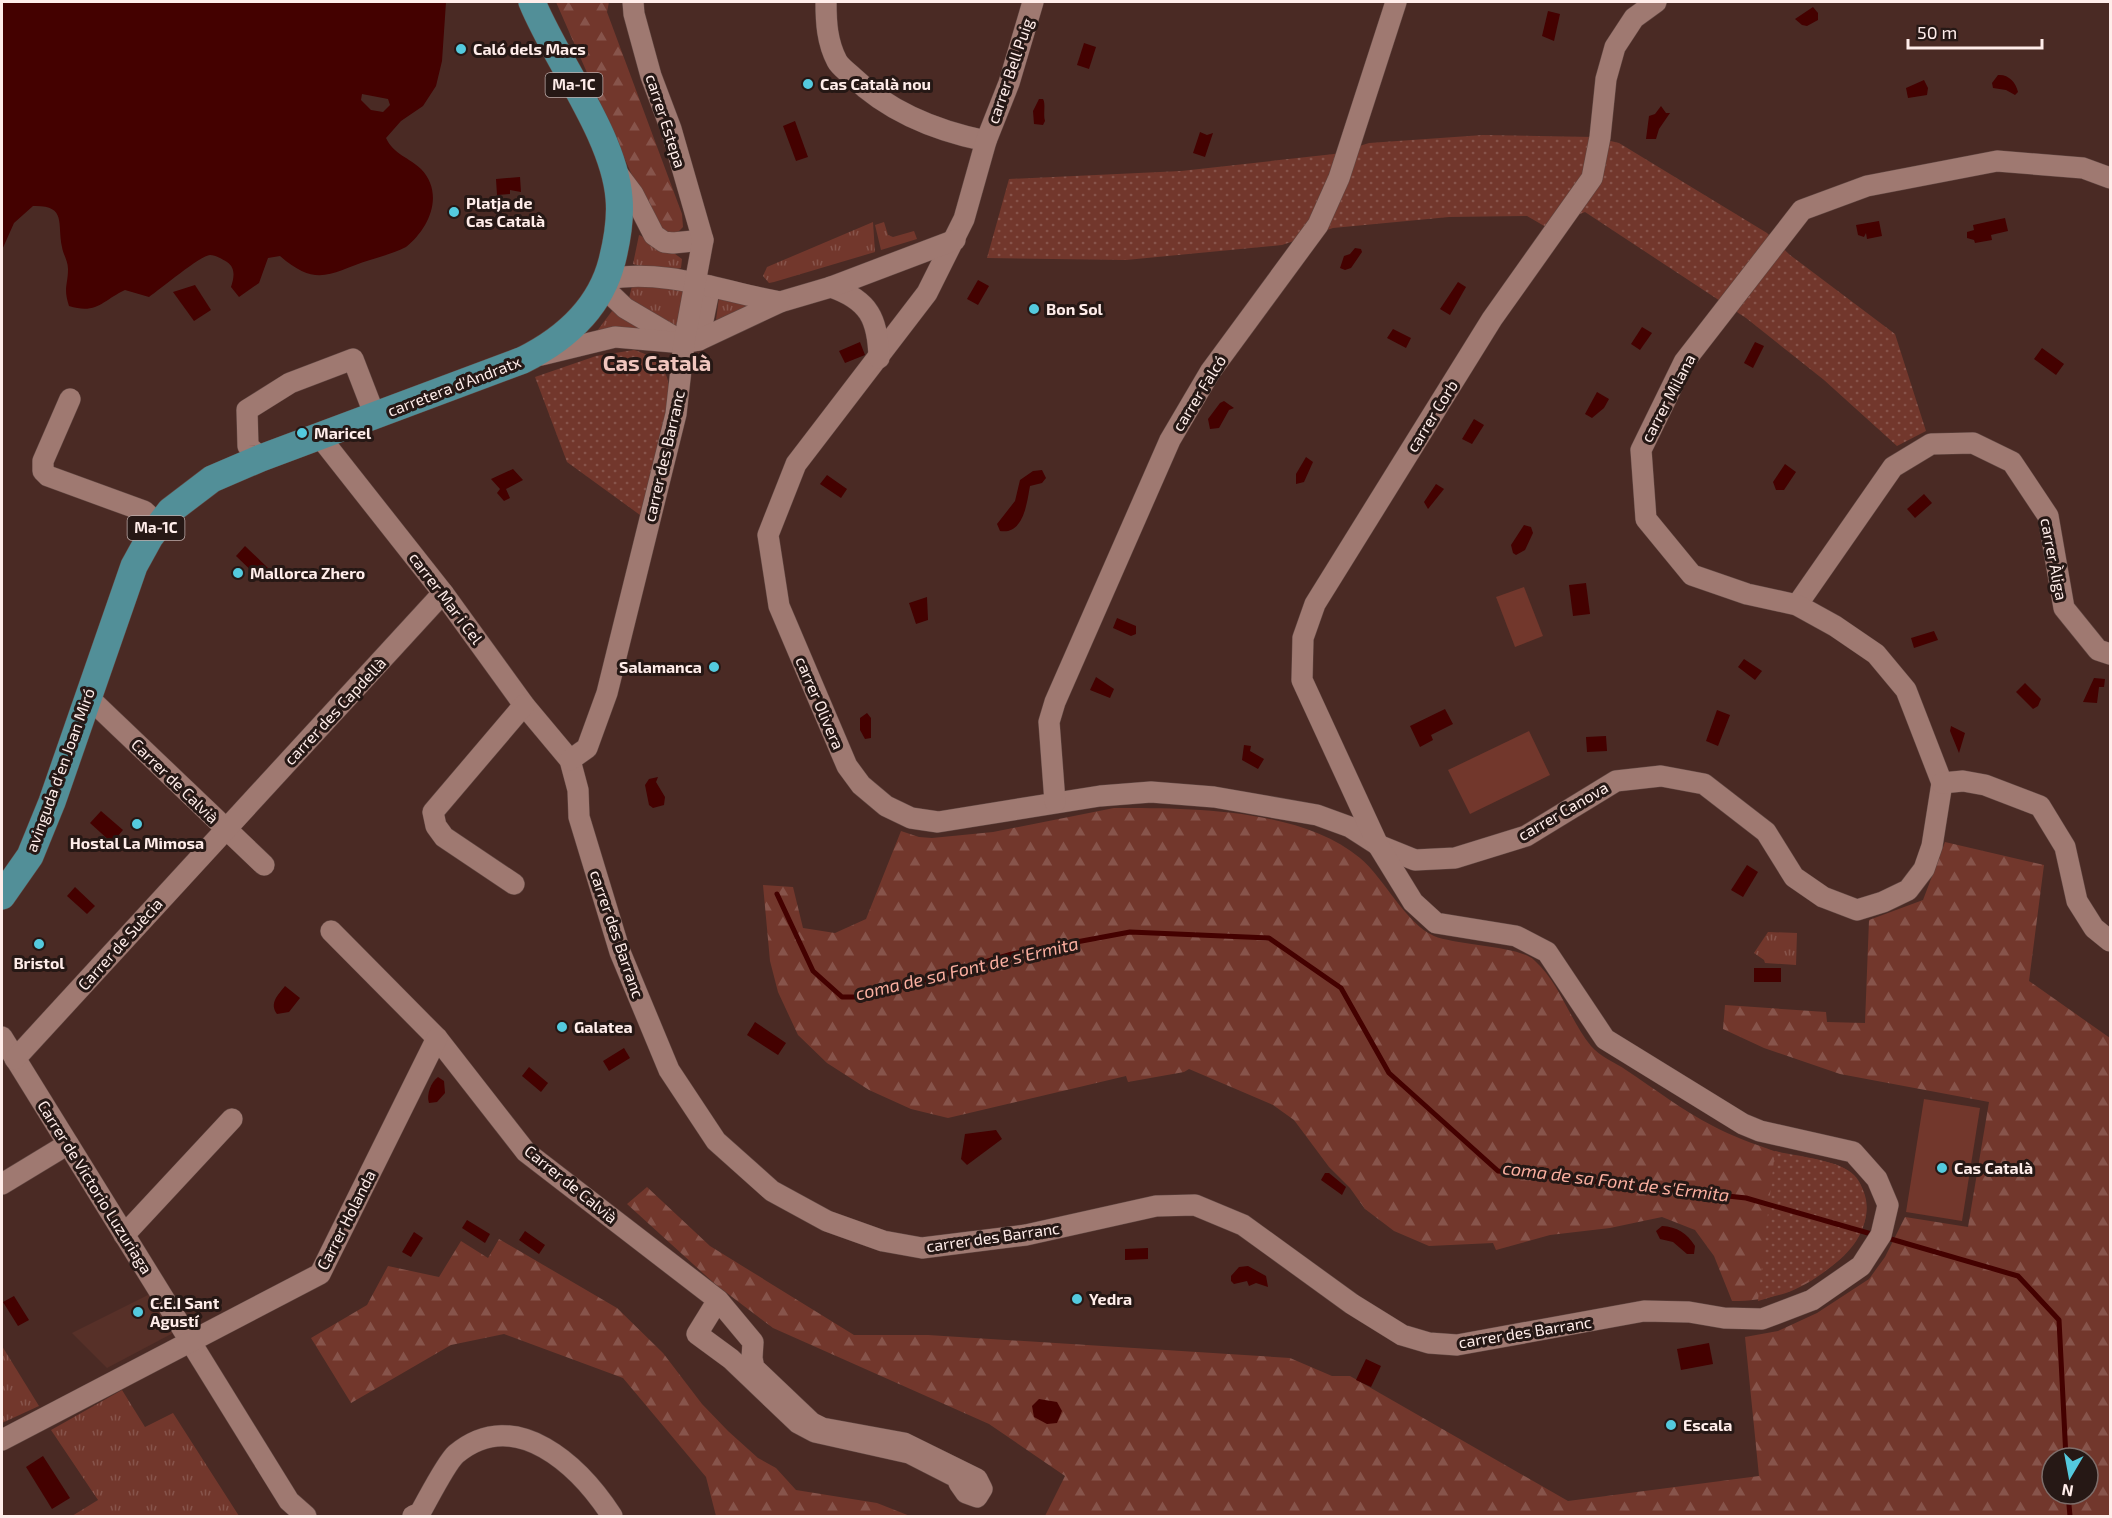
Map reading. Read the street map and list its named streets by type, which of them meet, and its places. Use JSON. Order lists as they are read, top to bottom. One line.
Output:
{"streets":{"main road":["Ma-1C","carretera d'Andratx","avinguda d'en Joan Miró"],"street":["carrer Bell Puig","carrer Estepa","carrer Falcó","carrer Milana","carrer Corb","carrer des Barranc","carrer Àliga","carrer Mar i Cel","carrer Olivera","carrer des Capdellà","Carrer de Calvià","carrer Canova","Carrer de Suècia","Carrer de Victorio Luzuriaga","Carrer Holanda"]},"crossings":[["carrer Bell Puig","carrer Olivera"],["carrer Estepa","carrer des Barranc"],["carretera d'Andratx","carrer Mar i Cel"],["carretera d'Andratx","avinguda d'en Joan Miró"],["carretera d'Andratx","Carrer de Calvià"],["carrer Falcó","carrer Olivera"],["carrer Milana","carrer Àliga"],["carrer Milana","carrer Canova"],["carrer Corb","carrer des Barranc"],["carrer Corb","carrer Olivera"],["carrer Corb","carrer Canova"],["carrer des Barranc","carrer Mar i Cel"],["carrer des Barranc","carrer Olivera"],["carrer des Barranc","carrer Canova"],["carrer Mar i Cel","carrer des Capdellà"],["carrer Olivera","carrer Canova"],["carrer des Capdellà","Carrer de Calvià"],["carrer des Capdellà","Carrer de Suècia"],["avinguda d'en Joan Miró","Carrer de Calvià"],["Carrer de Calvià","Carrer de Suècia"],["Carrer de Calvià","Carrer Holanda"],["Carrer de Suècia","Carrer de Victorio Luzuriaga"],["Carrer de Victorio Luzuriaga","Carrer Holanda"]],"districts":["Cas Català"],"water":["coma de sa Font de s'Ermita"],"places":["Caló dels Macs","Cas Català nou","Platja de Cas Català","Bon Sol","Maricel","Mallorca Zhero","Salamanca","Hostal La Mimosa","Bristol","Galatea","Cas Català","Yedra","C.E.I Sant Agustí","Escala"],"scale_bar":"50 m","north":"bottom"}
